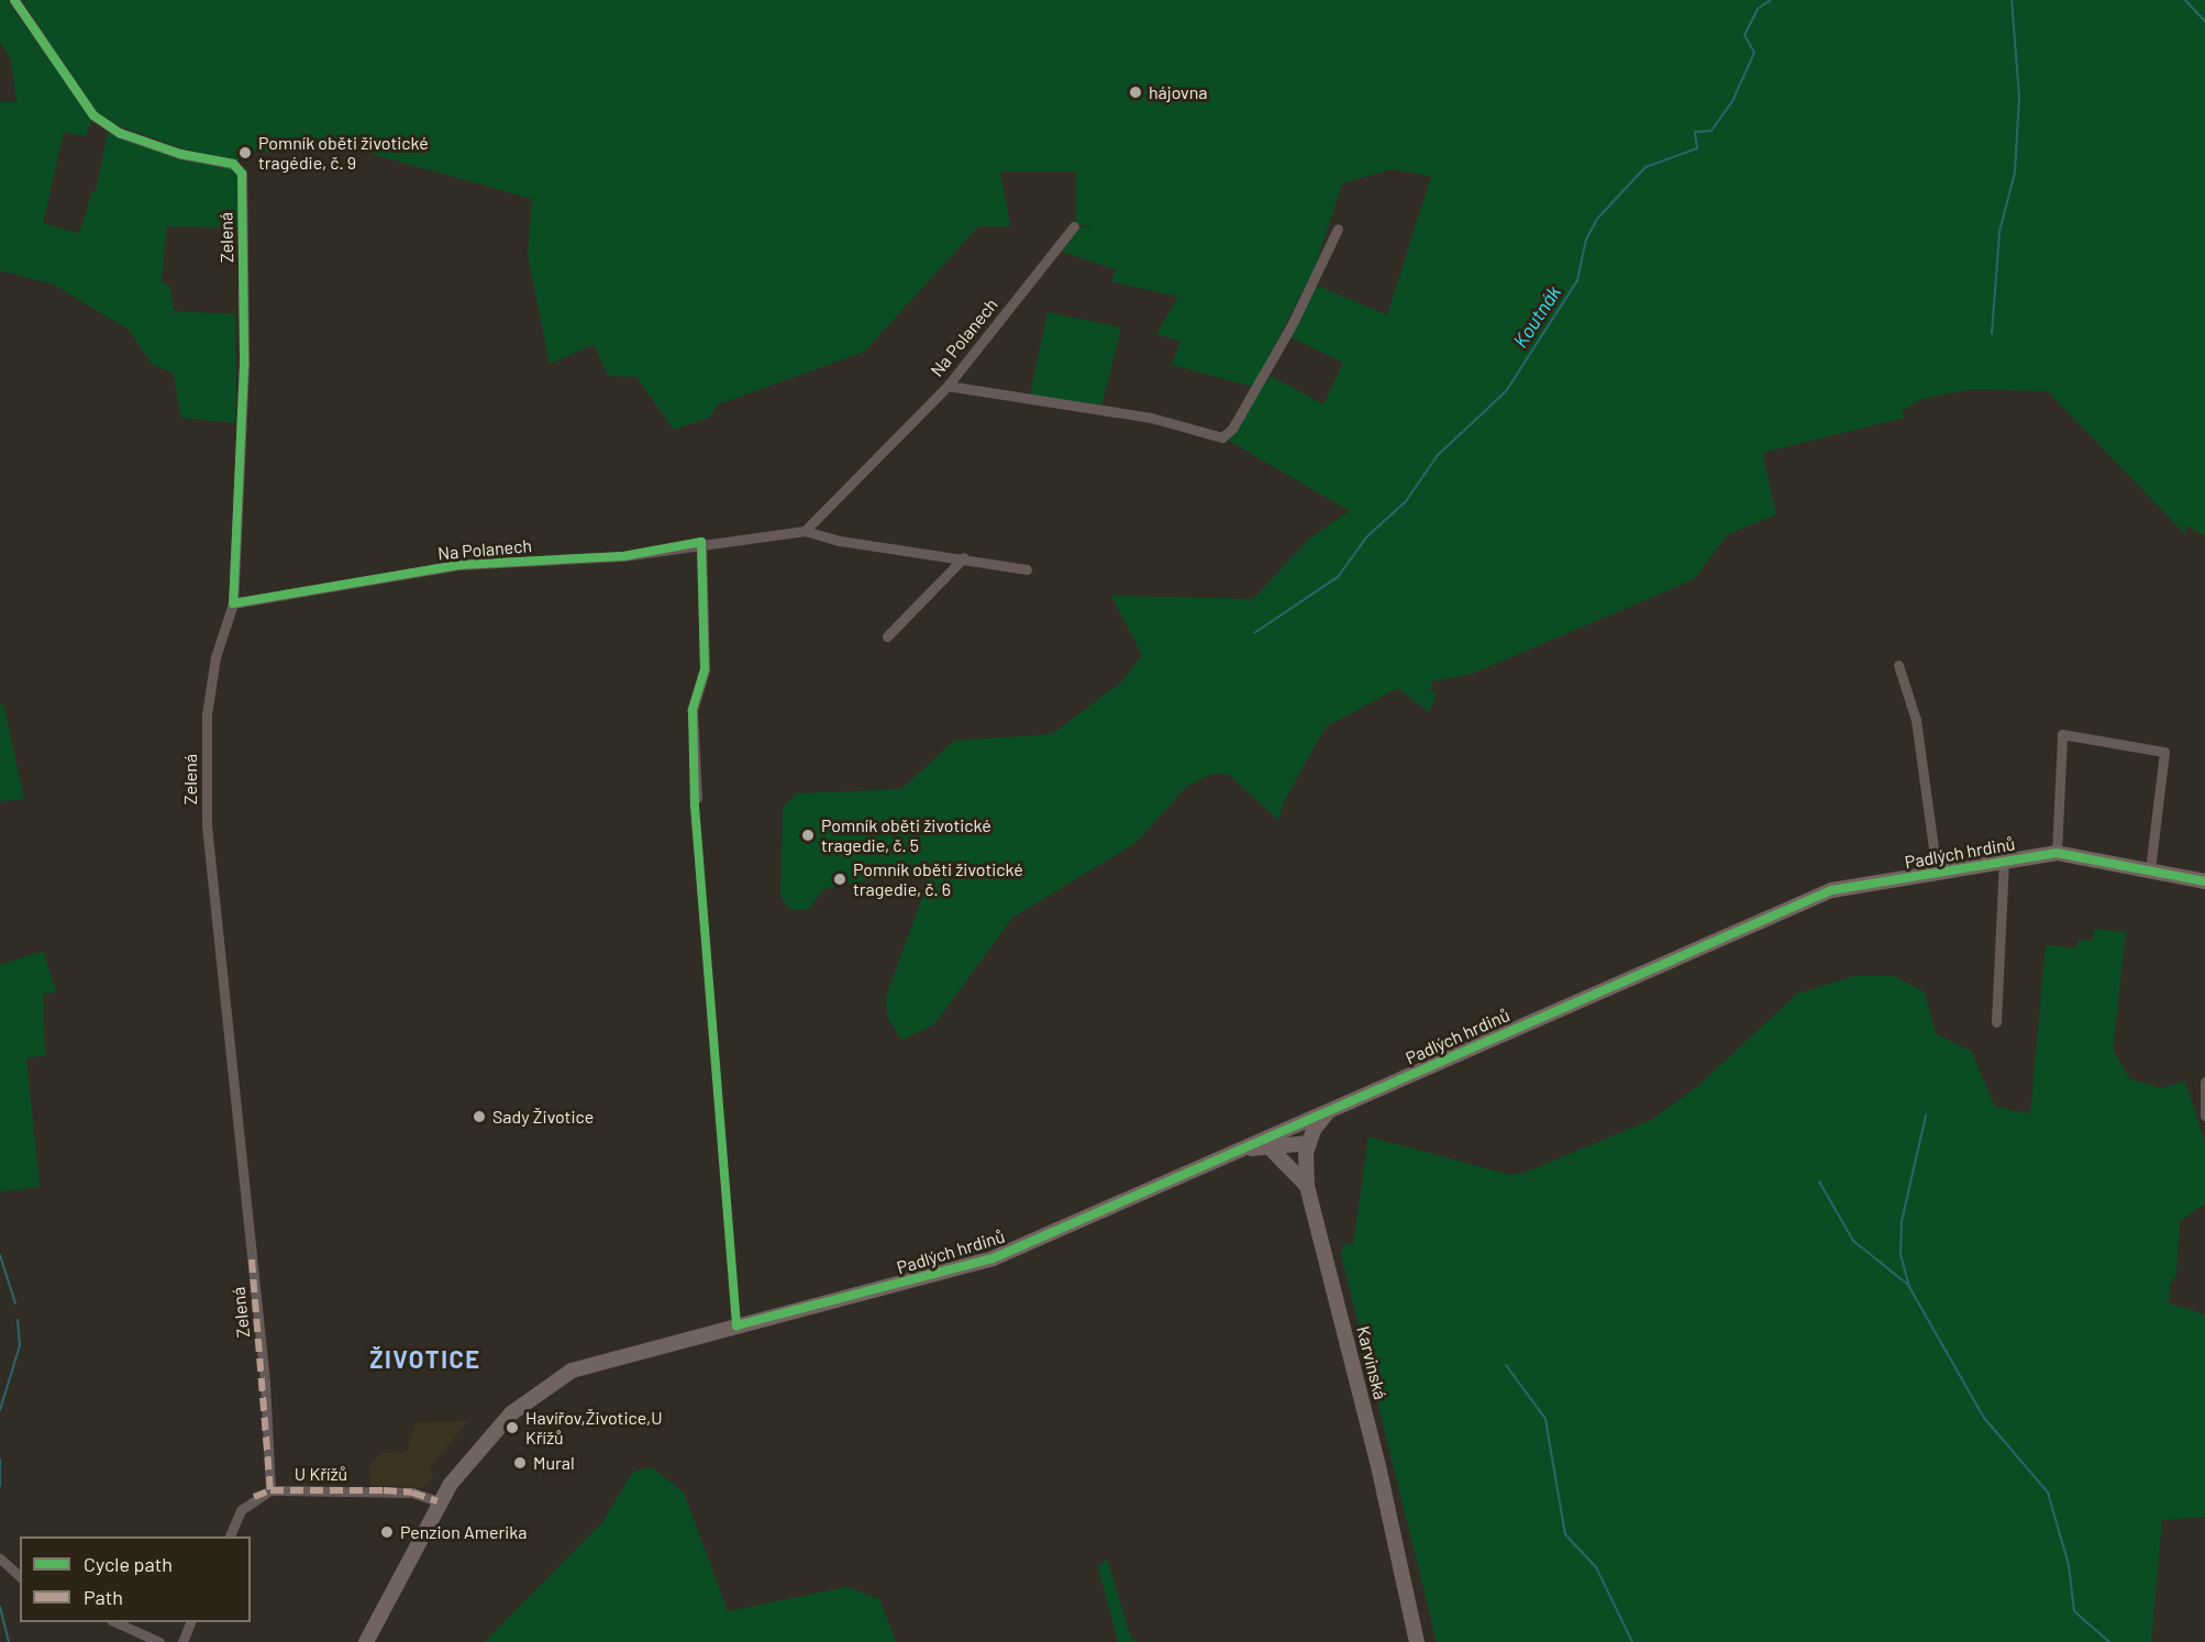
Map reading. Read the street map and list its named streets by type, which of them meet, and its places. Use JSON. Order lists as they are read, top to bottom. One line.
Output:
{"streets":{"main road":["Padlých hrdinů","Karvinská"],"street":["Zelená","Na Polanech","U Křížů"]},"crossings":[["Zelená","Na Polanech"],["Zelená","U Křížů"],["Padlých hrdinů","Karvinská"],["Padlých hrdinů","U Křížů"]],"districts":["ŽIVOTICE"],"water":["Koutnák"],"places":["hájovna","Pomník oběti životické tragédie, č. 9","Pomník oběti životické tragedie, č. 5","Pomník oběti životické tragedie, č. 6","Sady Životice","Havířov,Životice,U Křížů","Mural","Penzion Amerika"],"legend":["Cycle path","Path"]}
